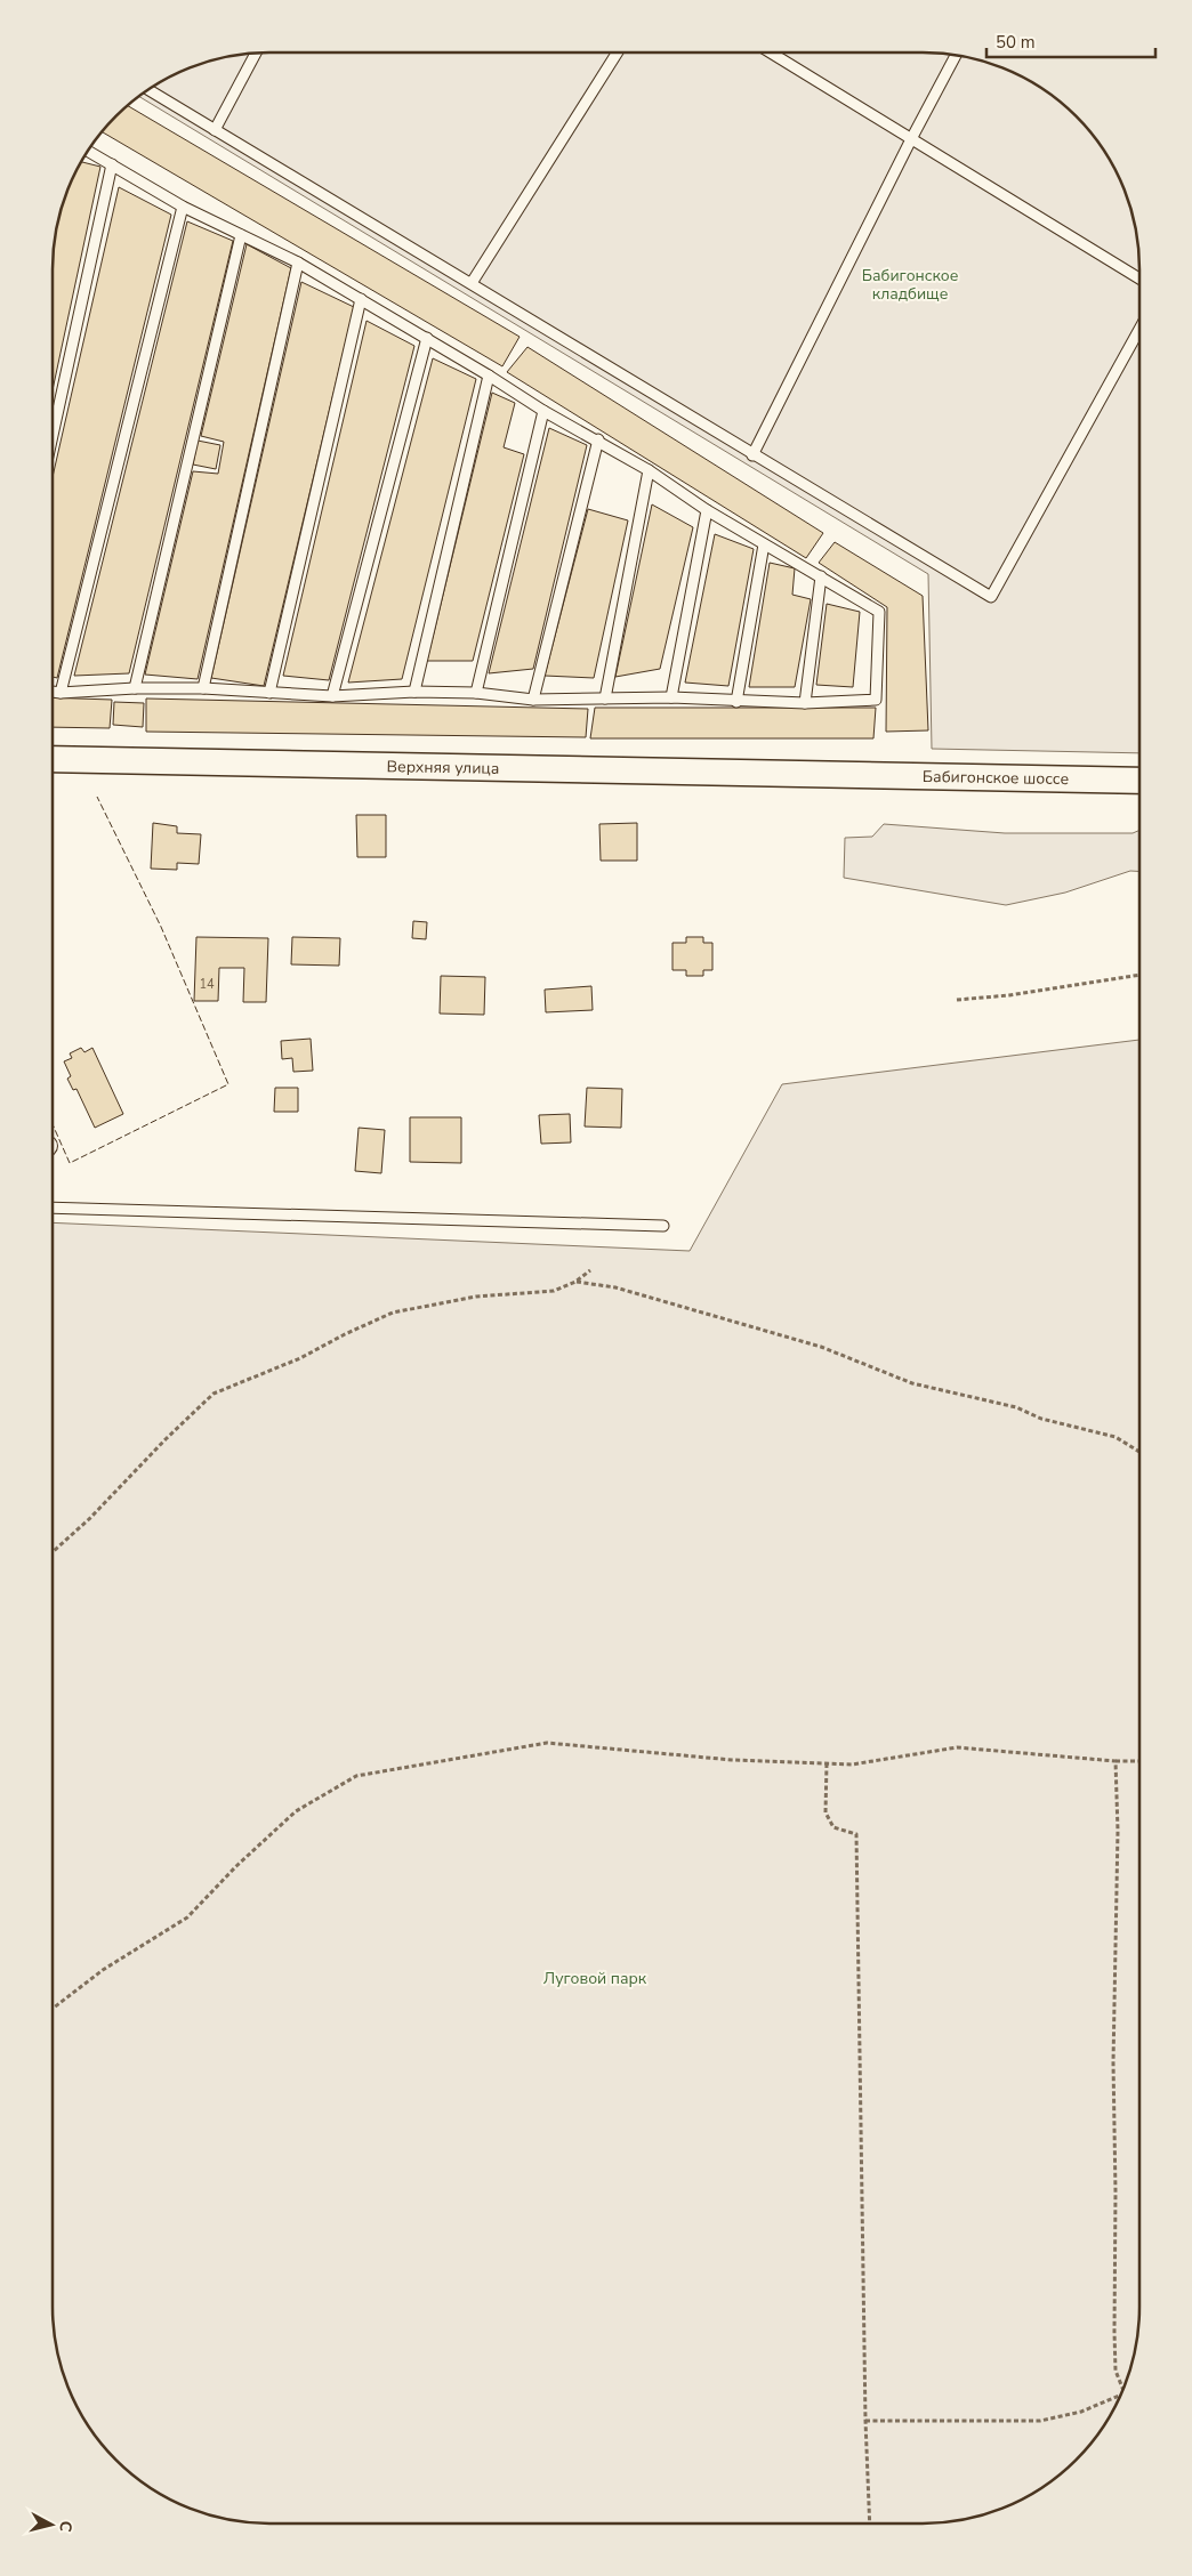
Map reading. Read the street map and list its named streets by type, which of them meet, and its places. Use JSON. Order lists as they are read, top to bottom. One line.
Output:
{"streets":{"street":["Верхняя улица","Бабигонское шоссе"]},"crossings":[["Верхняя улица","Бабигонское шоссе"]],"parks":["Бабигонское кладбище","Луговой парк"],"house_numbers":["14"],"scale_bar":"50 m","north":"right"}
